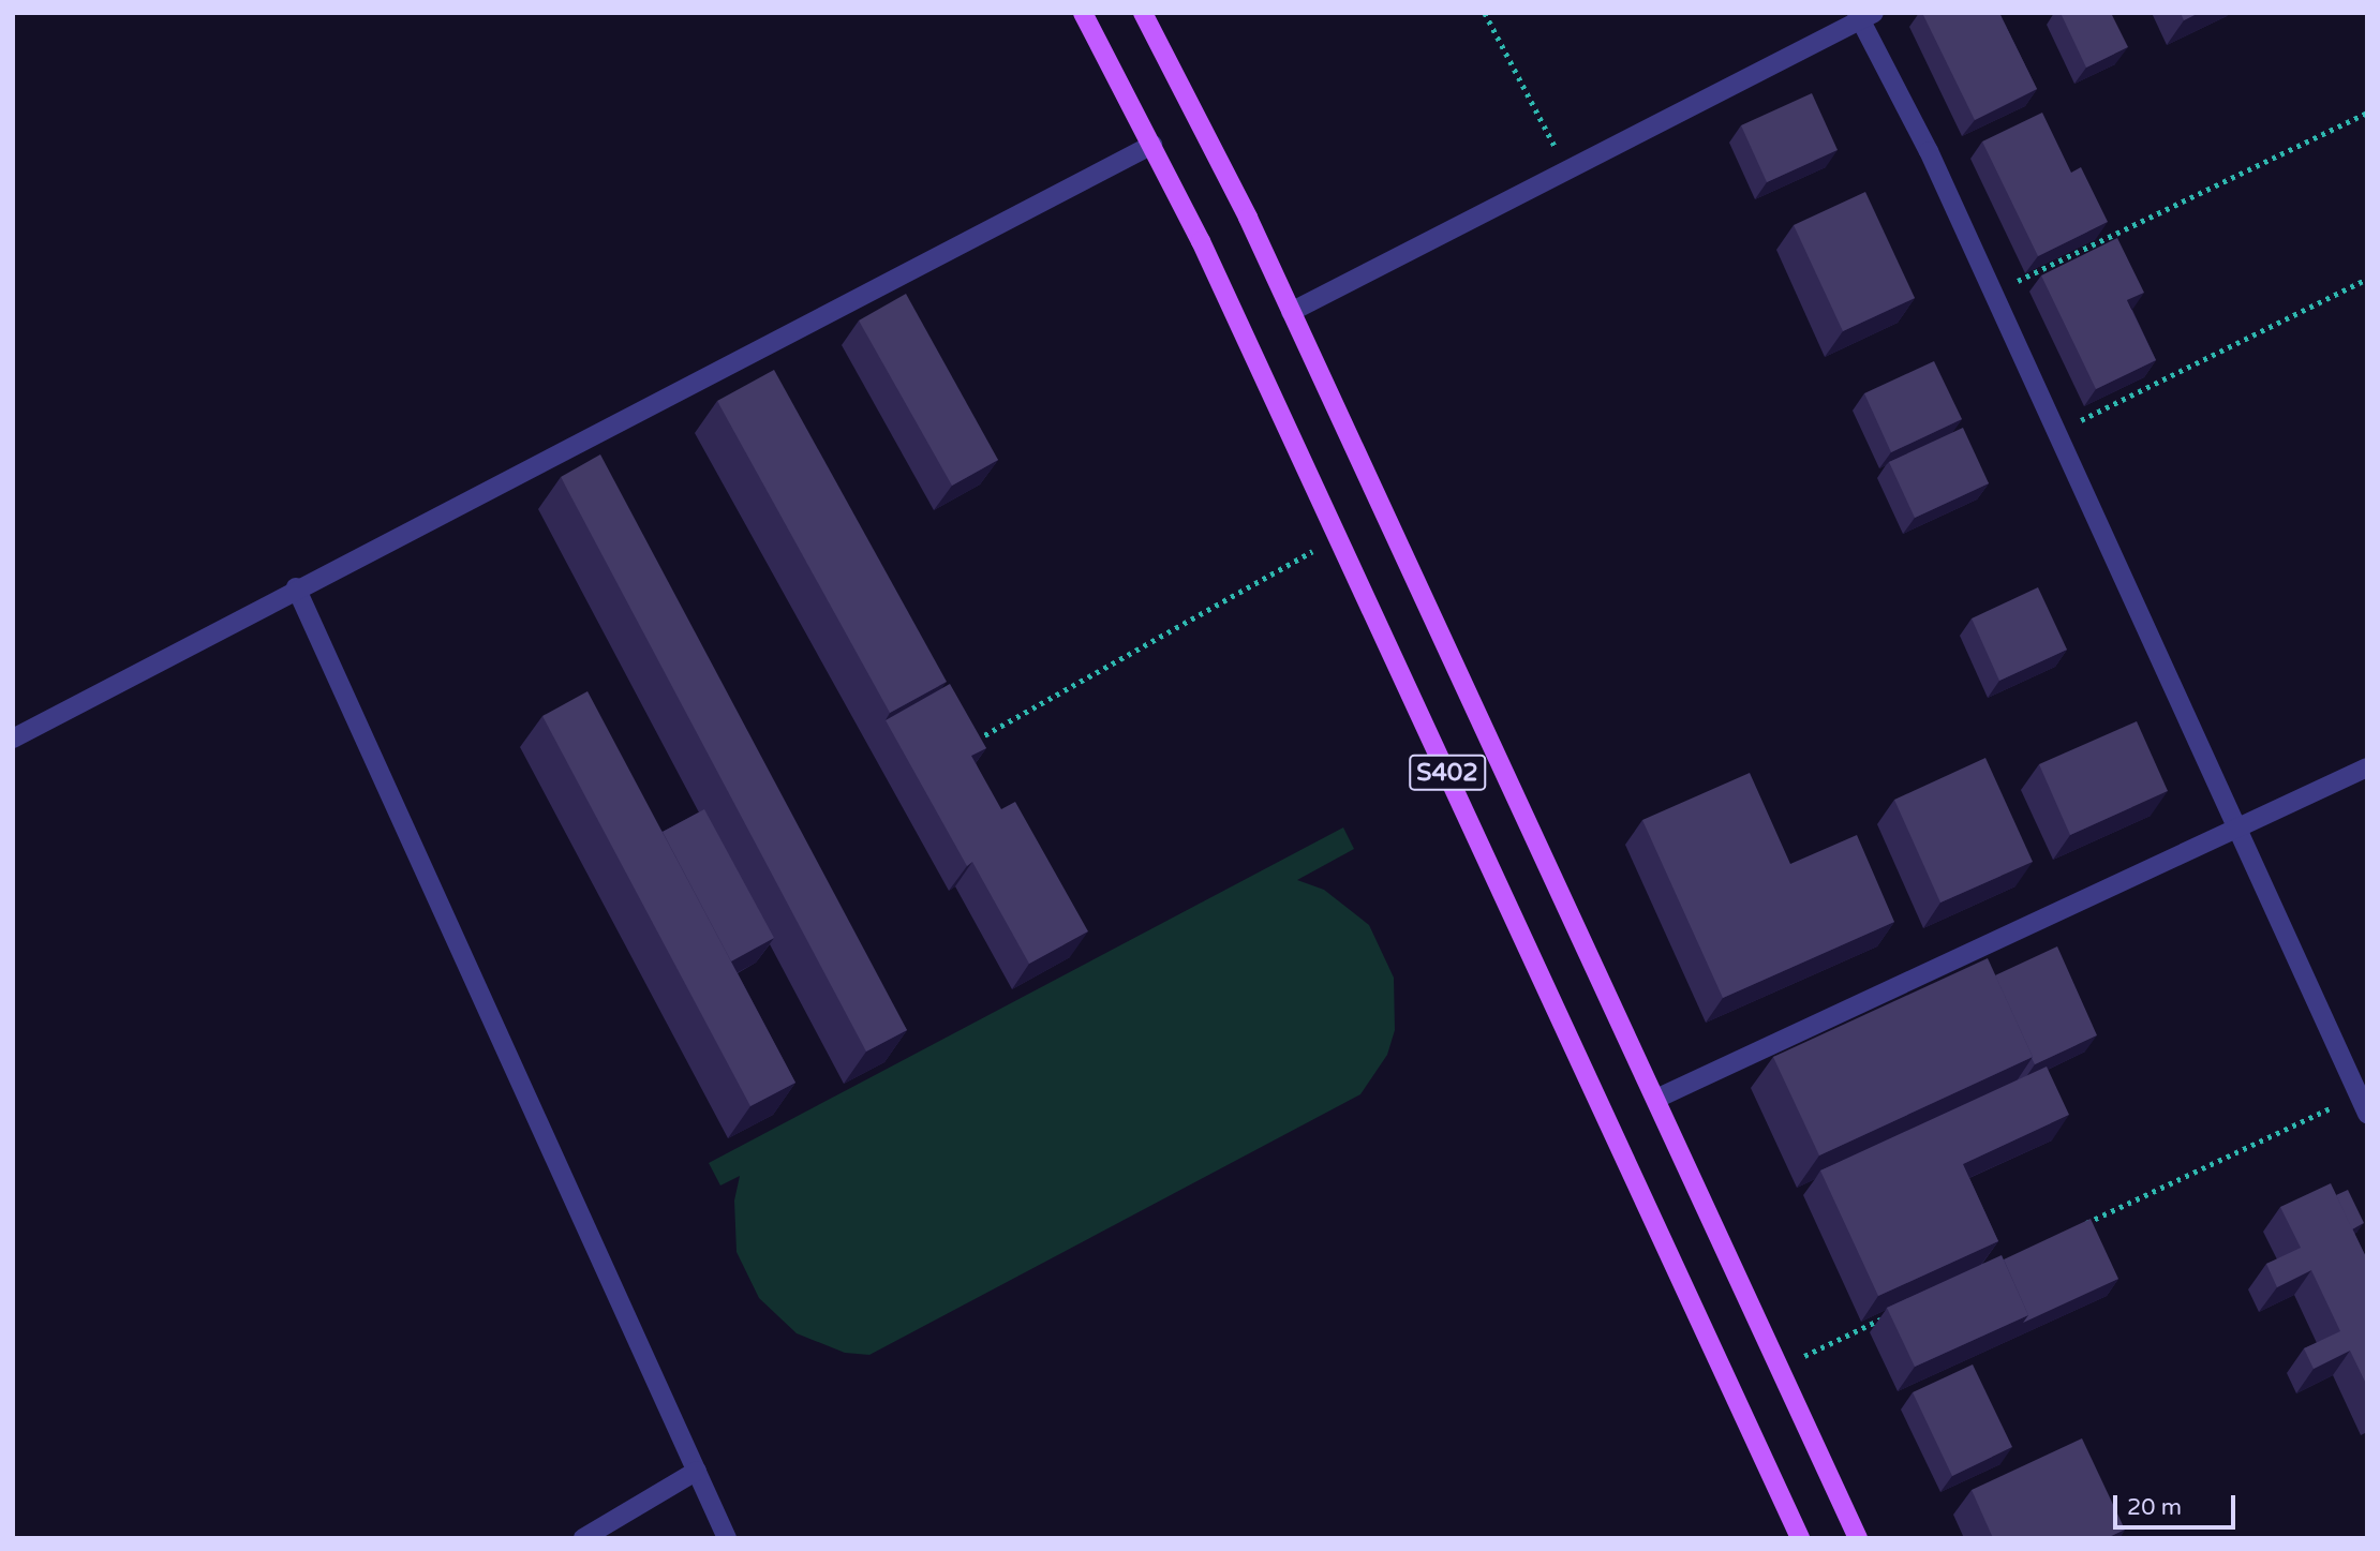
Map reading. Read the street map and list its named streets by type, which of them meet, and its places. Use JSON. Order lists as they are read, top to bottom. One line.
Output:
{"streets":{"main road":["S402"]},"scale_bar":"20 m"}
